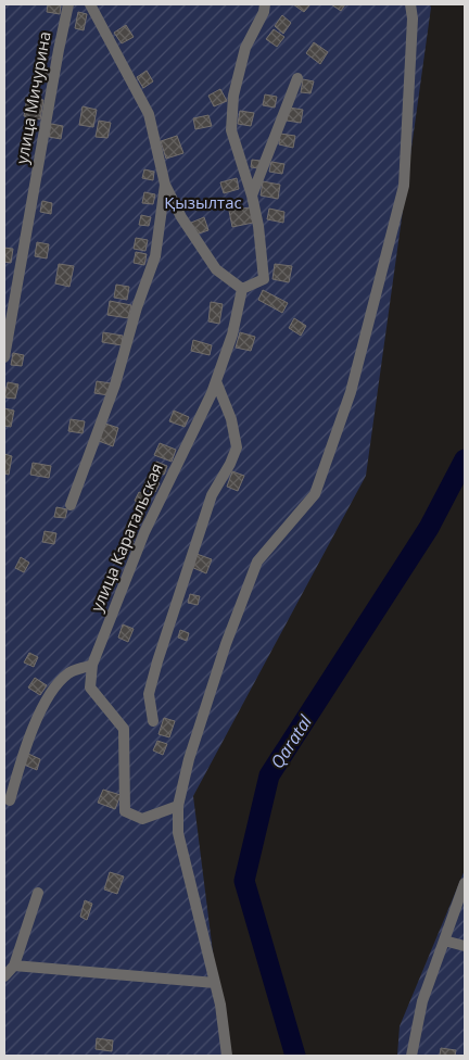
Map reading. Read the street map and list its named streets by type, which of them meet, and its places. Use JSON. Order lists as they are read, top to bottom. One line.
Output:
{"streets":{"street":["улица Мичурина","улица Каратальская"]},"water":["Qaratal"],"parks":["Қызылтас"]}
